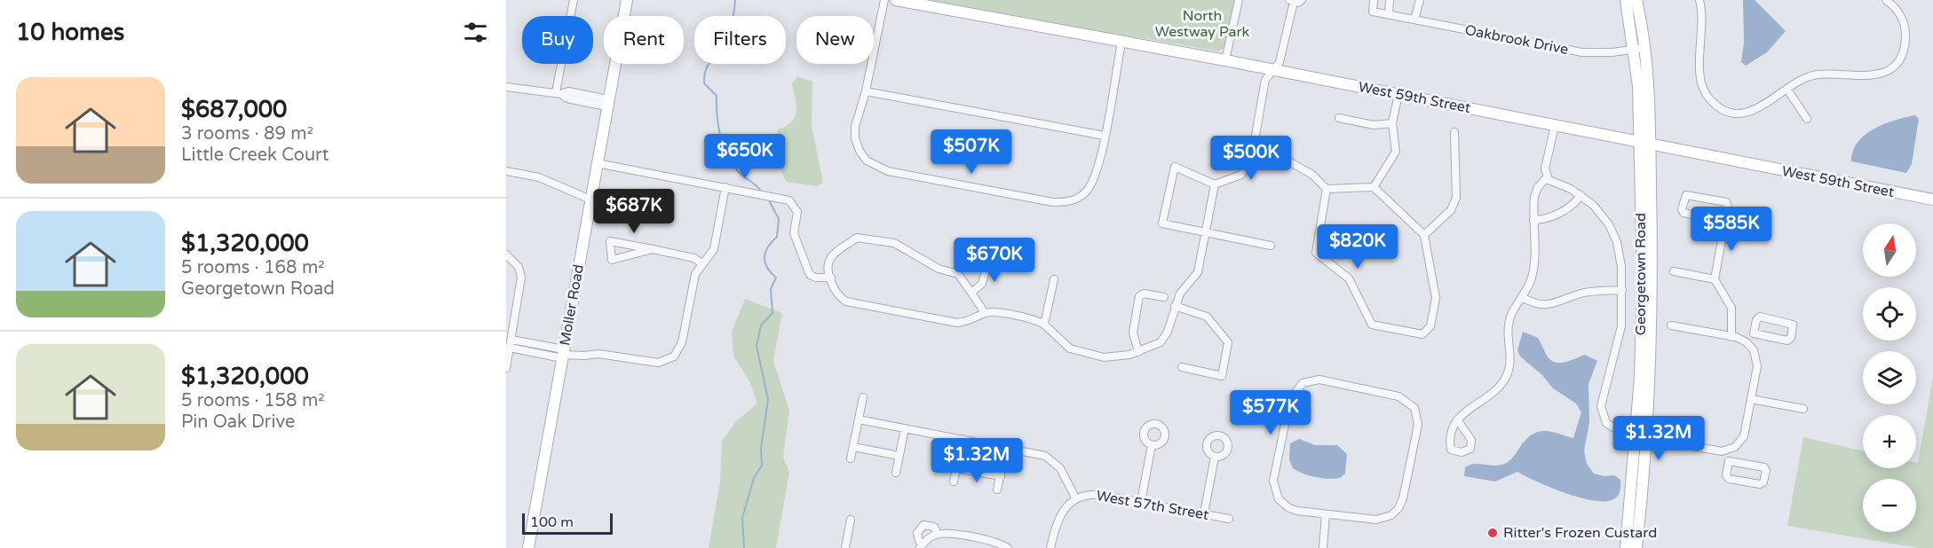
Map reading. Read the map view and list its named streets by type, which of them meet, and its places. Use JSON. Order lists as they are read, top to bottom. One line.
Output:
{"streets":{"street":["Oakbrook Drive","West 59th Street","Georgetown Road","Moller Road","West 57th Street"]},"crossings":[["Oakbrook Drive","Georgetown Road"],["West 59th Street","Georgetown Road"]],"parks":["North Westway Park"],"places":["Ritter's Frozen Custard"],"scale_bar":"100 m","north":"top","page":{"heading":"10 homes","chip":["Buy","Rent","Filters","New"],"list":[{"name":"$687,000","note":"3 rooms · 89 m² · Little Creek Court"},{"name":"$1,320,000","note":"5 rooms · 168 m² · Georgetown Road"},{"name":"$1,320,000","note":"5 rooms · 158 m² · Pin Oak Drive"}],"price":["$507K","$650K","$500K","$687K","$585K","$820K","$670K","$577K","$1.32M","$1.32M"],"map_buttons":["+","−"],"scale":"100 m"}}
